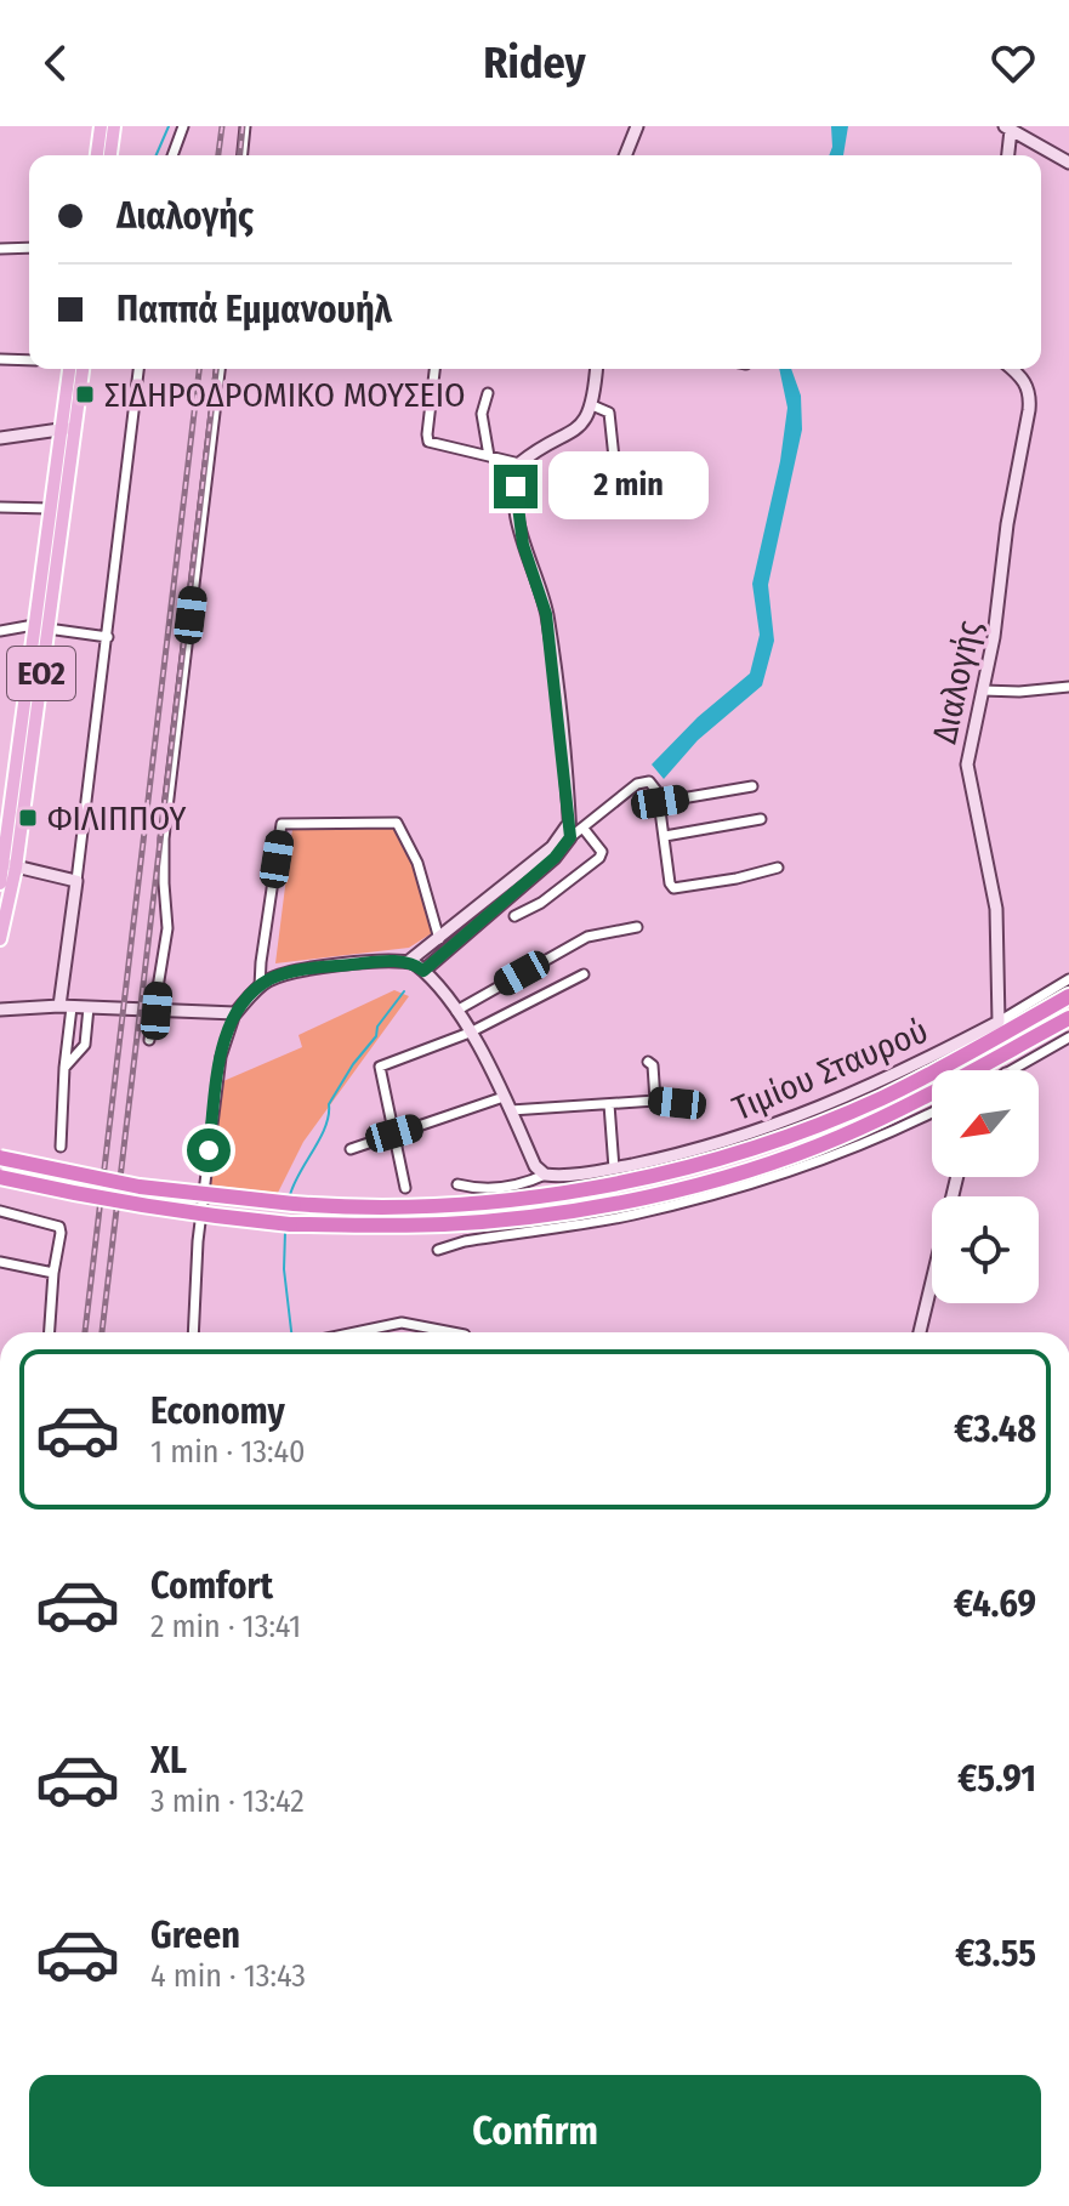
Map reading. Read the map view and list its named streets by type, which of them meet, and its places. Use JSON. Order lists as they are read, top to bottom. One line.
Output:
{"streets":{"main road":["ΕΟ2"],"street":["Διαλογής","Τιμίου Σταυρού"]},"crossings":[["Διαλογής","Τιμίου Σταυρού"]],"places":{"transit":["ΣΙΔΗΡΟΔΡΟΜΙΚΟ ΜΟΥΣΕΙΟ","ΦΙΛΙΠΠΟΥ"]},"north":"bottom left","page":{"header":"Ridey","banner":["Διαλογής","Παππά Εμμανουήλ"],"bubble":"2 min","list":[{"name":"Economy","note":"1 min · 13:40","value":"€3.48"},{"name":"Comfort","note":"2 min · 13:41","value":"€4.69"},{"name":"XL","note":"3 min · 13:42","value":"€5.91"},{"name":"Green","note":"4 min · 13:43","value":"€3.55"}],"buttons":"Confirm"}}
